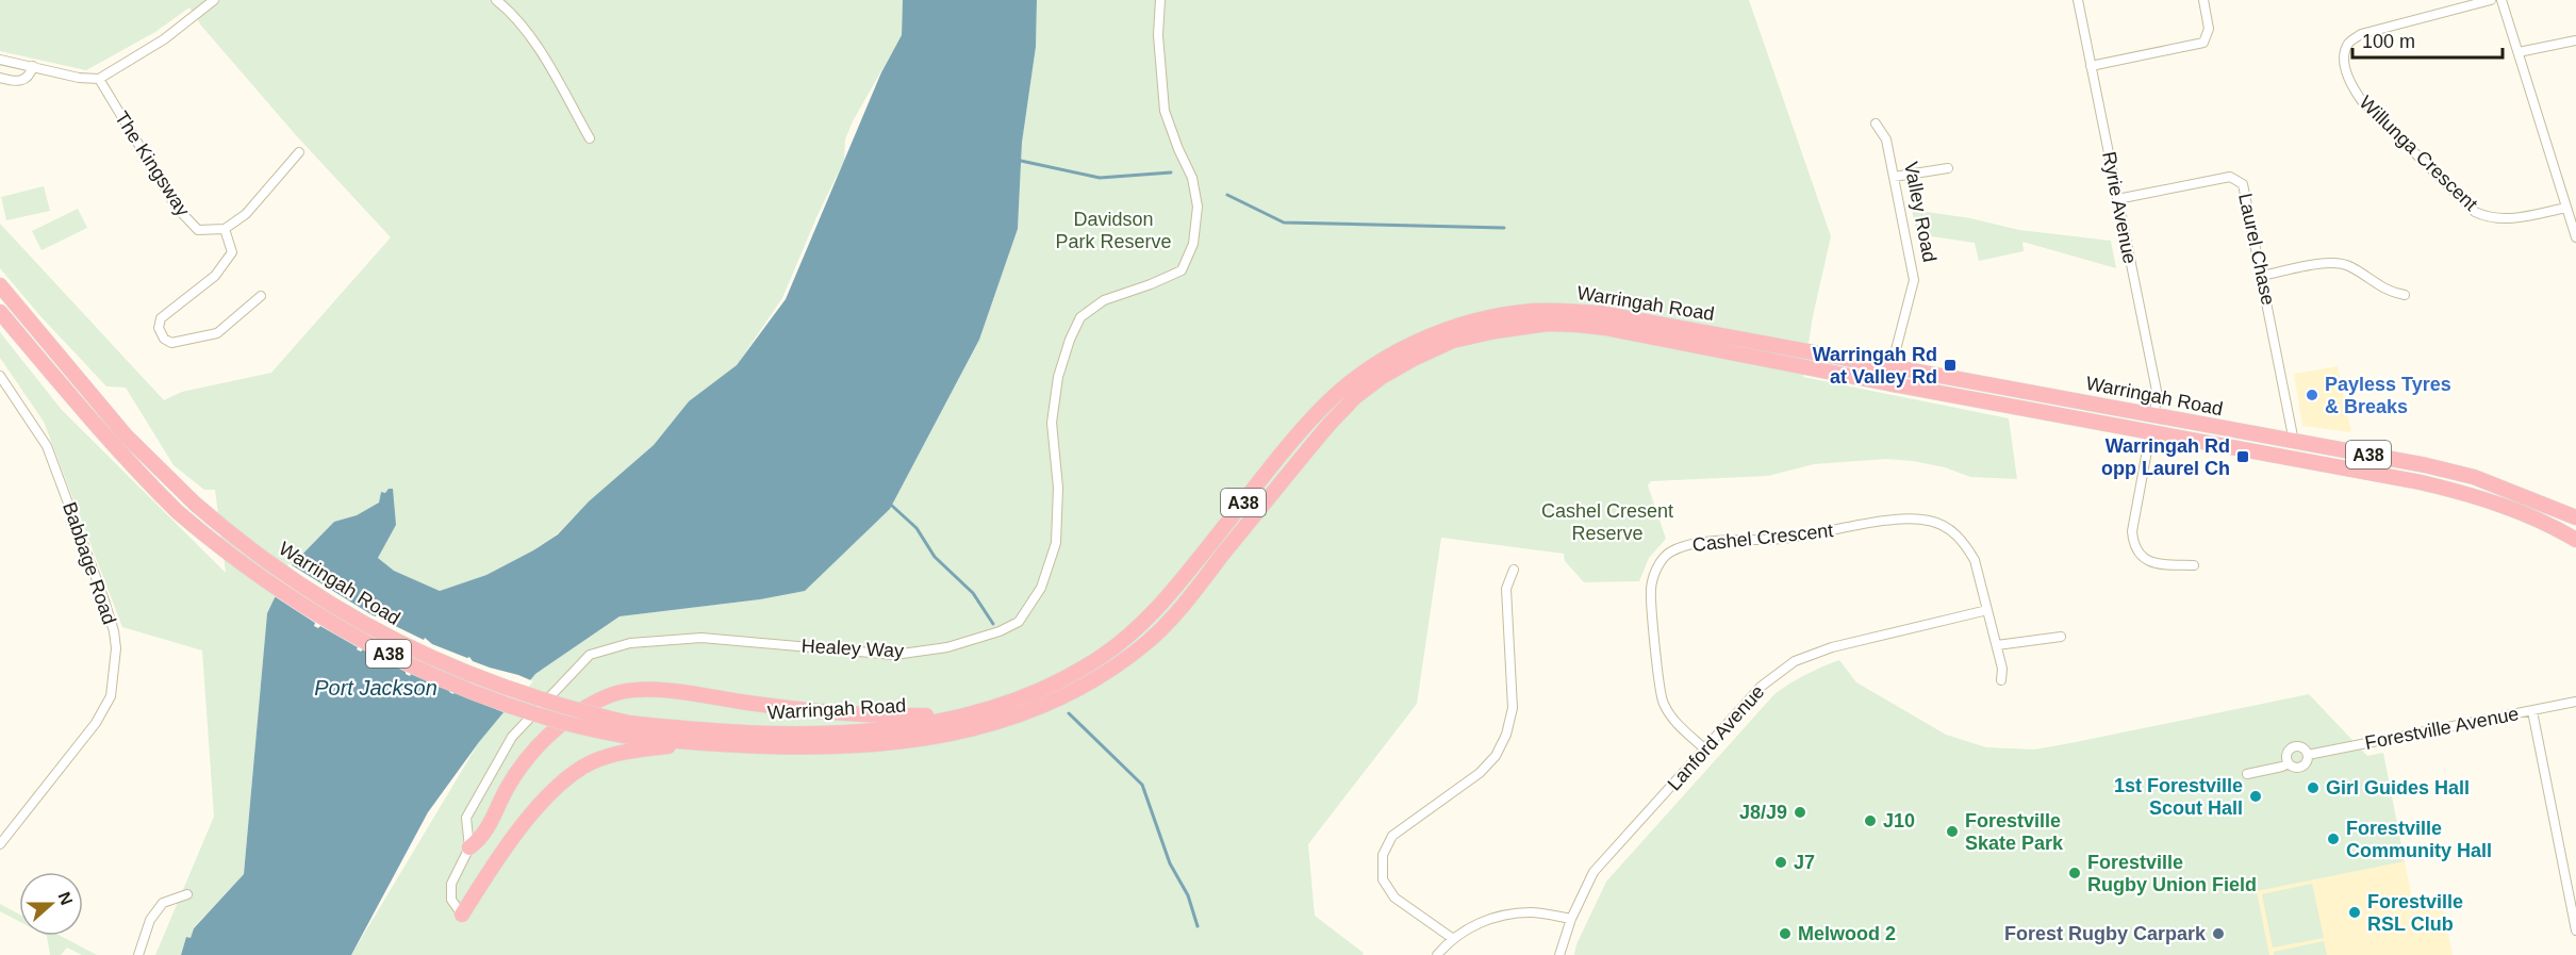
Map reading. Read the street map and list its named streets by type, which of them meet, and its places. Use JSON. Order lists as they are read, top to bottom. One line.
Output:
{"streets":{"highway":["Valley Road","Warringah Road","A38"],"street":["Willunga Crescent","The Kingsway","Ryrie Avenue","Laurel Chase","Cashel Crescent","Babbage Road","Healey Way","Forestville Avenue","Lanford Avenue"]},"crossings":[["Ryrie Avenue","Laurel Chase"],["Ryrie Avenue","Warringah Road"],["Valley Road","Warringah Road"],["Laurel Chase","Warringah Road"],["Cashel Crescent","Lanford Avenue"]],"water":["Port Jackson"],"parks":["Davidson Park Reserve","Cashel Cresent Reserve"],"places":{"transit":["Warringah Rd at Valley Rd","Warringah Rd opp Laurel Ch"],"other":["Payless Tyres & Breaks","Girl Guides Hall","1st Forestville Scout Hall","J8/J9","J10","Forestville Skate Park","Forestville Community Hall","J7","Forestville Rugby Union Field","Forestville RSL Club","Melwood 2","Forest Rugby Carpark"]},"scale_bar":"100 m","north":"right"}
